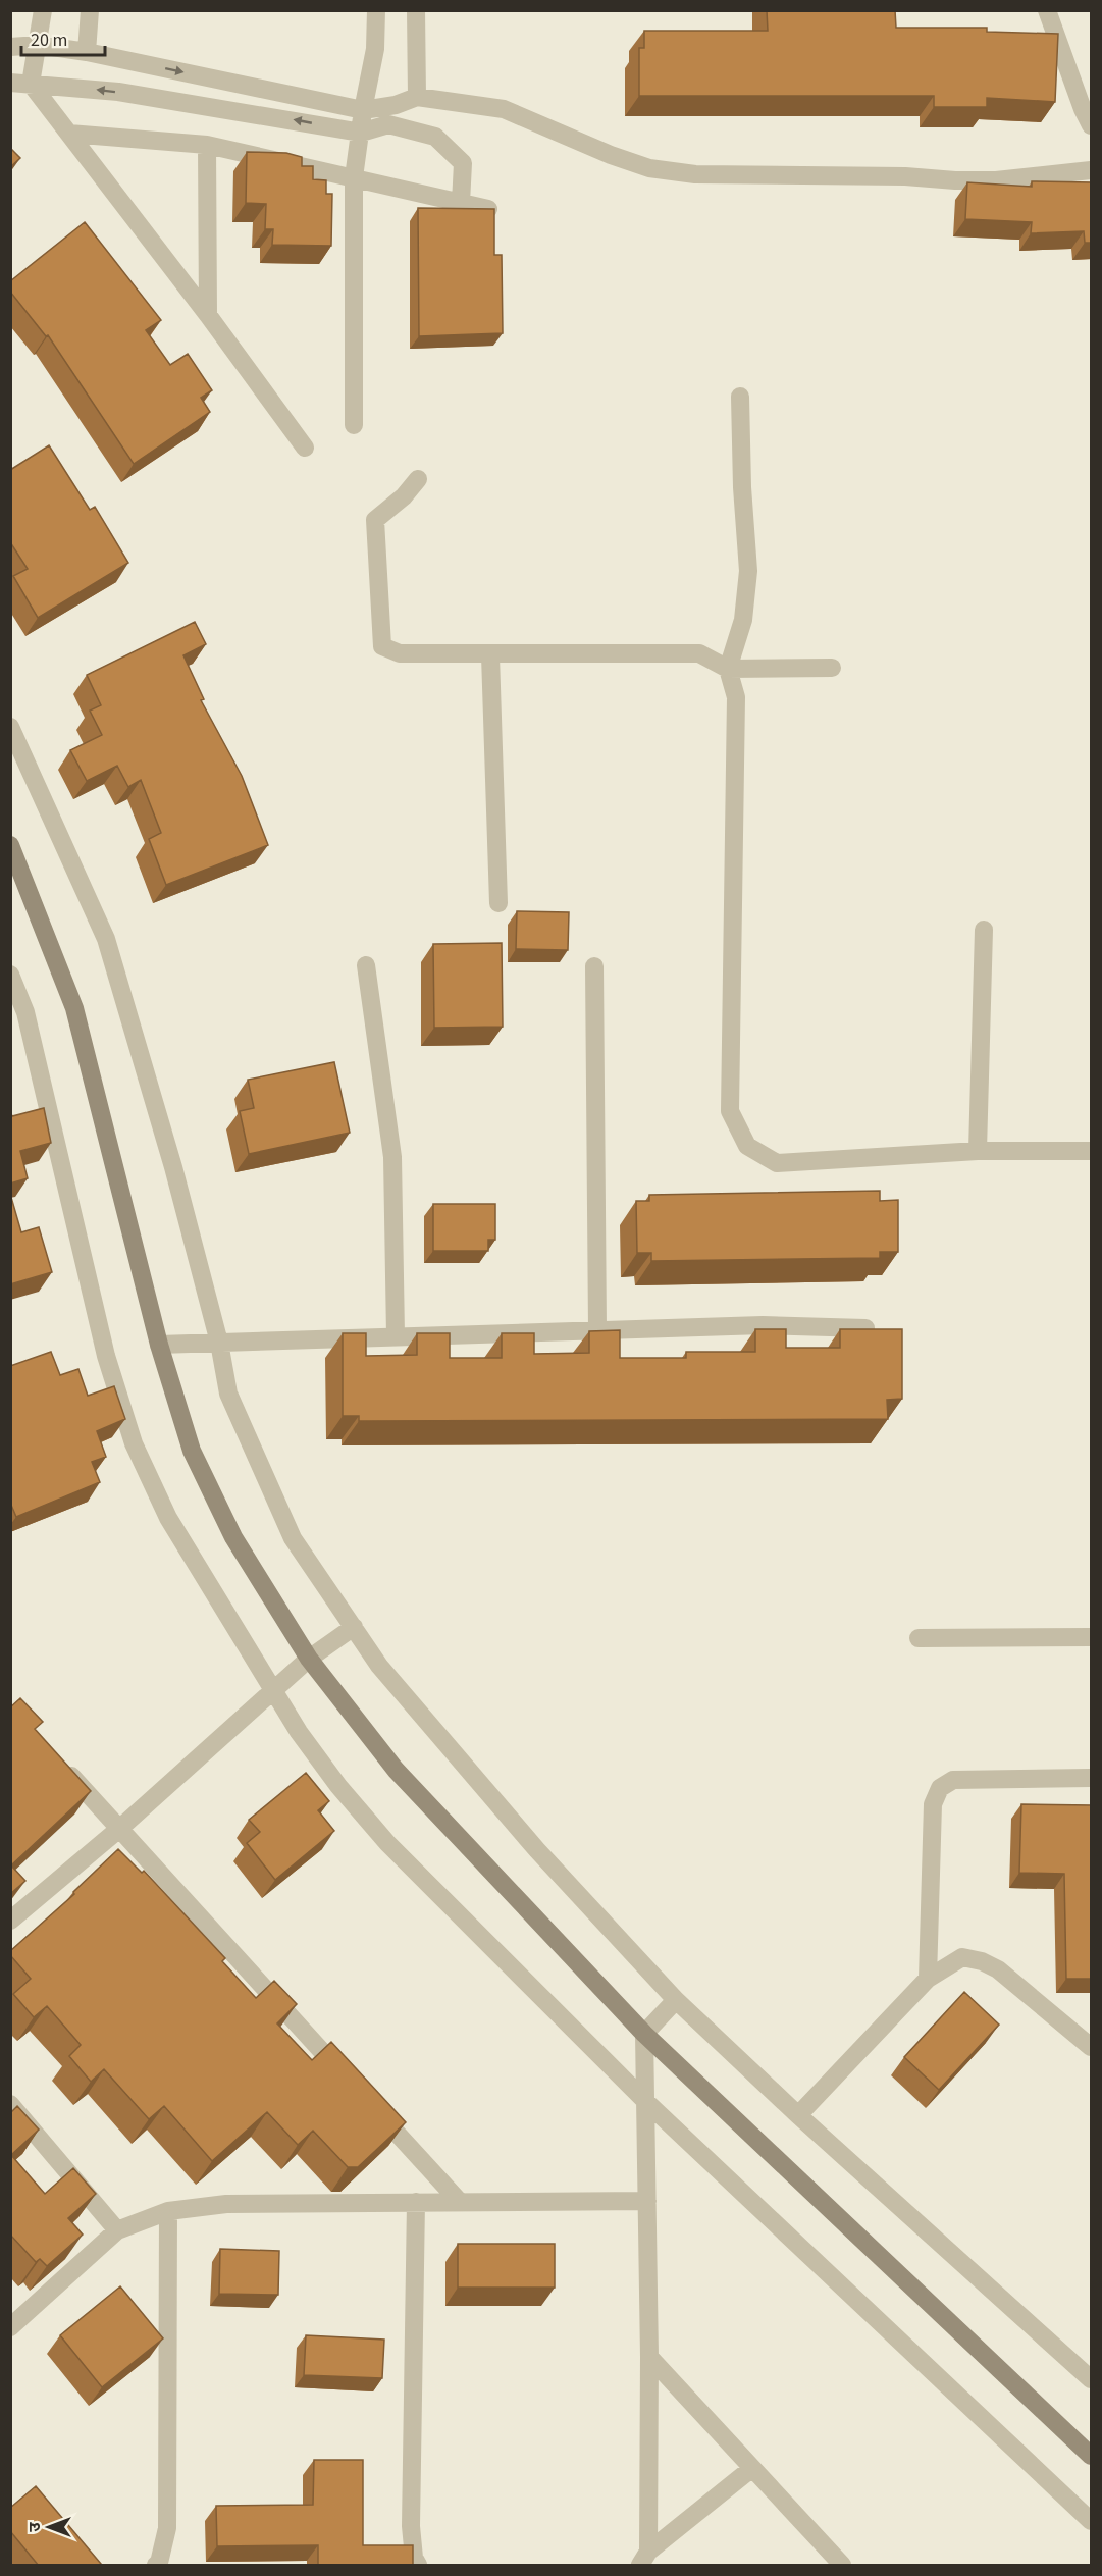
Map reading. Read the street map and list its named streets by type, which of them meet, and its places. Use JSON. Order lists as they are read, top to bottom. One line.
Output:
{"scale_bar":"20 m","north":"left"}
